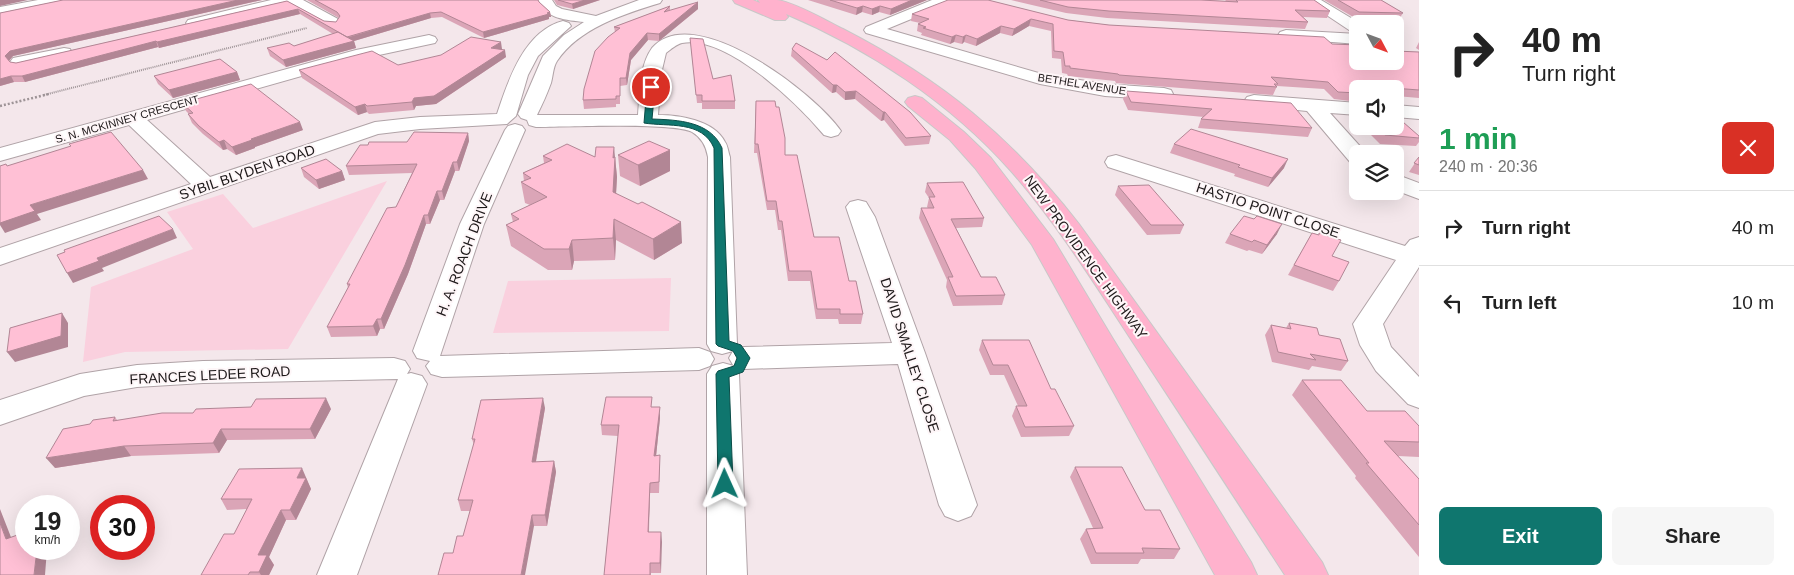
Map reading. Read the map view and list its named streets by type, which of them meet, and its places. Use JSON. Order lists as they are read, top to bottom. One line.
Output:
{"streets":{"highway":["NEW PROVIDENCE HIGHWAY"],"street":["BETHEL AVENUE","S. N. MCKINNEY CRESCENT","SYBIL BLYDEN ROAD","HASTIO POINT CLOSE","H. A. ROACH DRIVE","DAVID SMALLEY CLOSE","FRANCES LEDEE ROAD"]},"crossings":[["SYBIL BLYDEN ROAD","H. A. ROACH DRIVE"],["H. A. ROACH DRIVE","FRANCES LEDEE ROAD"]],"north":"bottom right","page":{"turn":["40 m","Turn right"],"heading":["1 min","240 m · 20:36"],"list":[{"name":"Turn right","value":"40 m"},{"name":"Turn left","value":"10 m"}],"speed":"19 km/h","limit":"30","buttons":["Exit","Share"]}}
